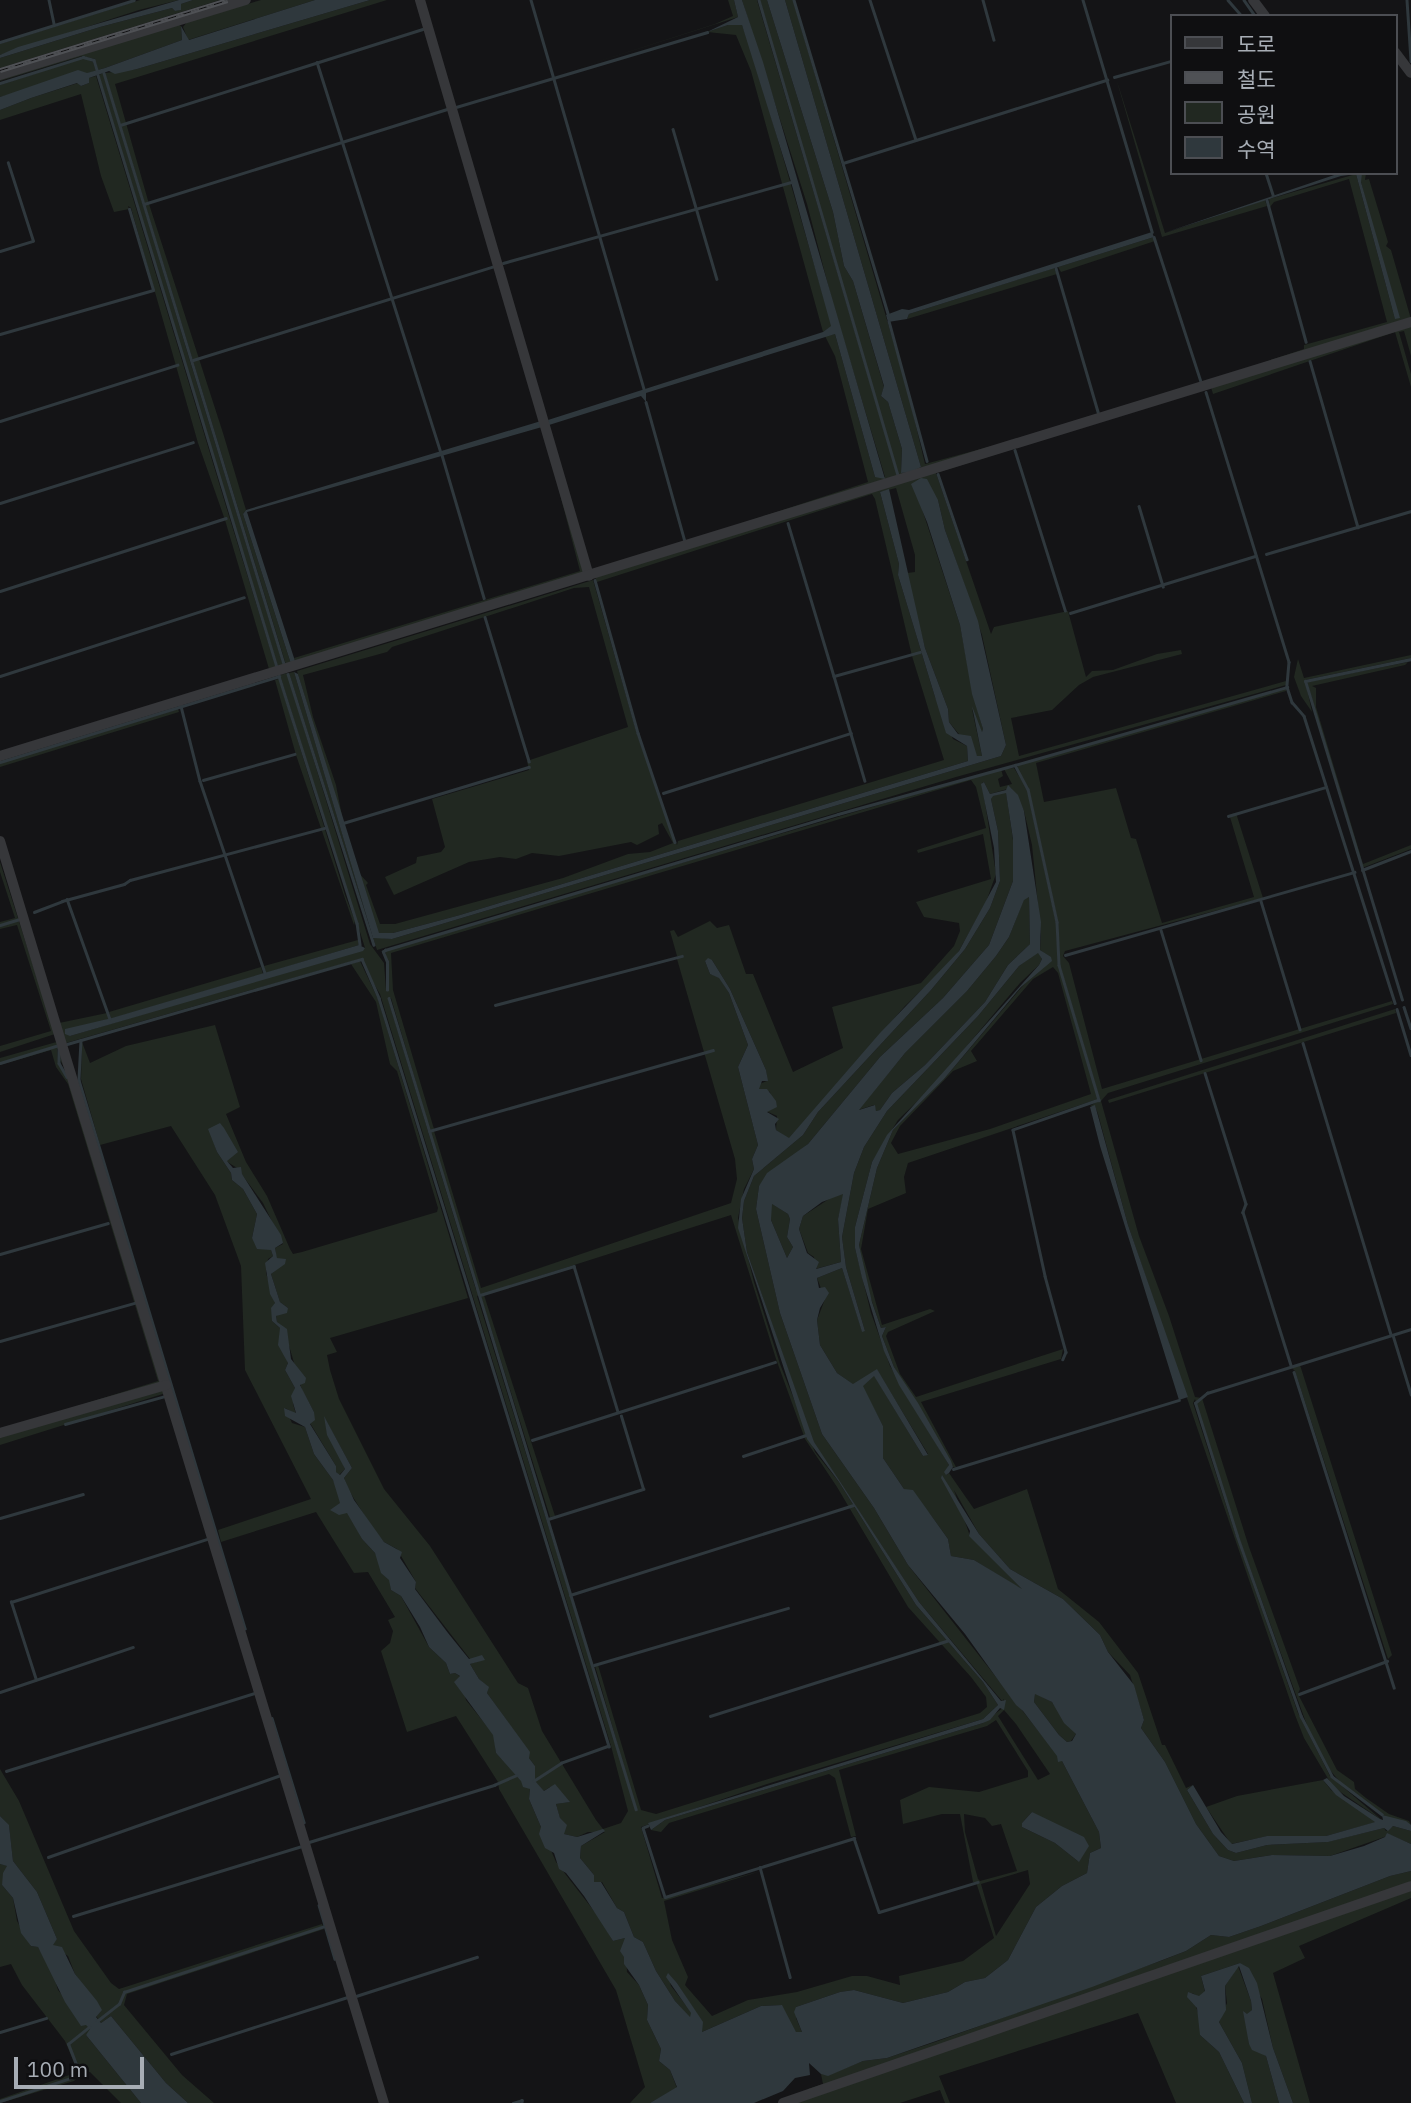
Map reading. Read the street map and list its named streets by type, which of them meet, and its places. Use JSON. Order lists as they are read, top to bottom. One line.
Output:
{"legend":["도로","철도","공원","수역"],"scale_bar":"100 m"}
